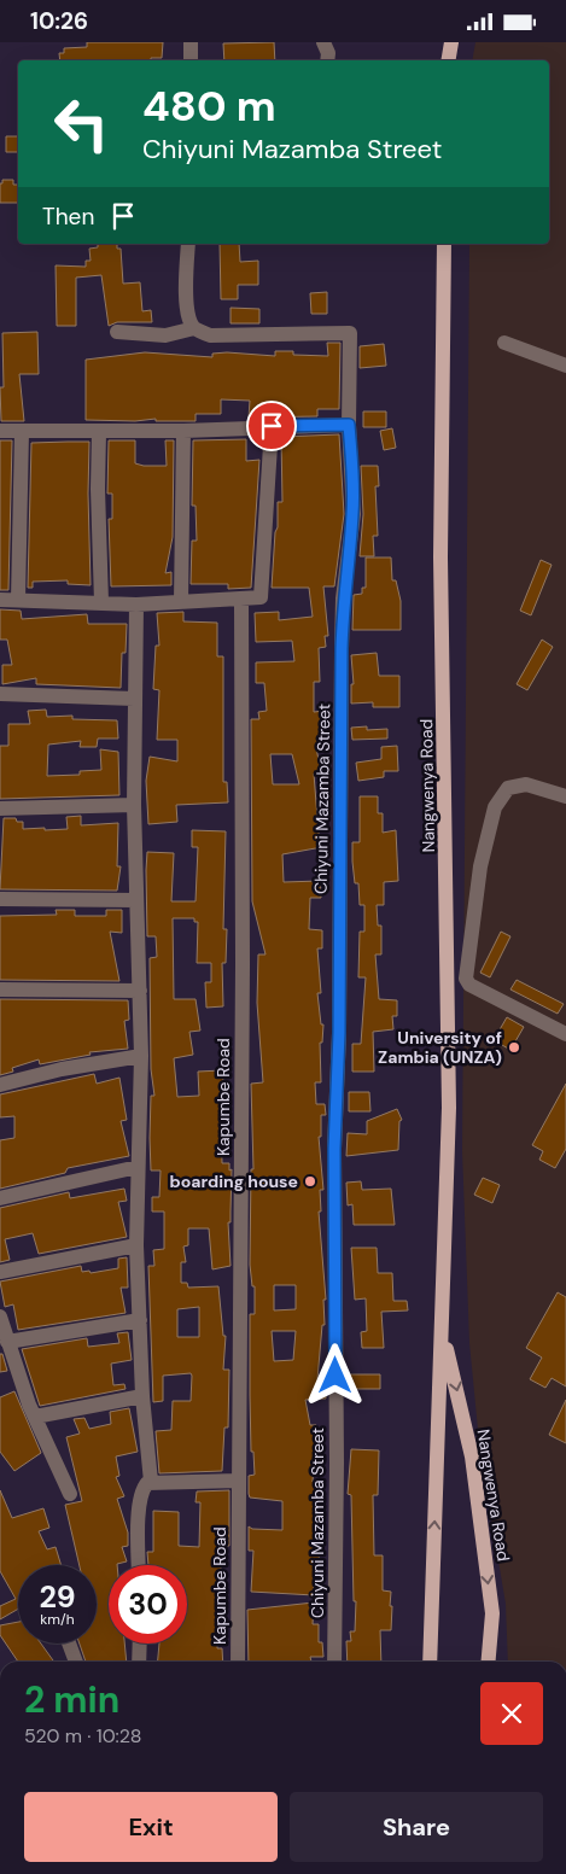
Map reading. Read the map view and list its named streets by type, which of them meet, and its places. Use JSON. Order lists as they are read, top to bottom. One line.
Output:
{"streets":{"main road":["Nangwenya Road"],"street":["Chiyuni Mazamba Street","Kapumbe Road"]},"places":["University of Zambia (UNZA)","boarding house"],"page":{"status":"10:26","turn":["480 m","Chiyuni Mazamba Street"],"then":"Then","speed":"29 km/h","limit":"30","heading":["2 min","520 m · 10:28"],"buttons":["Exit","Share"]}}
